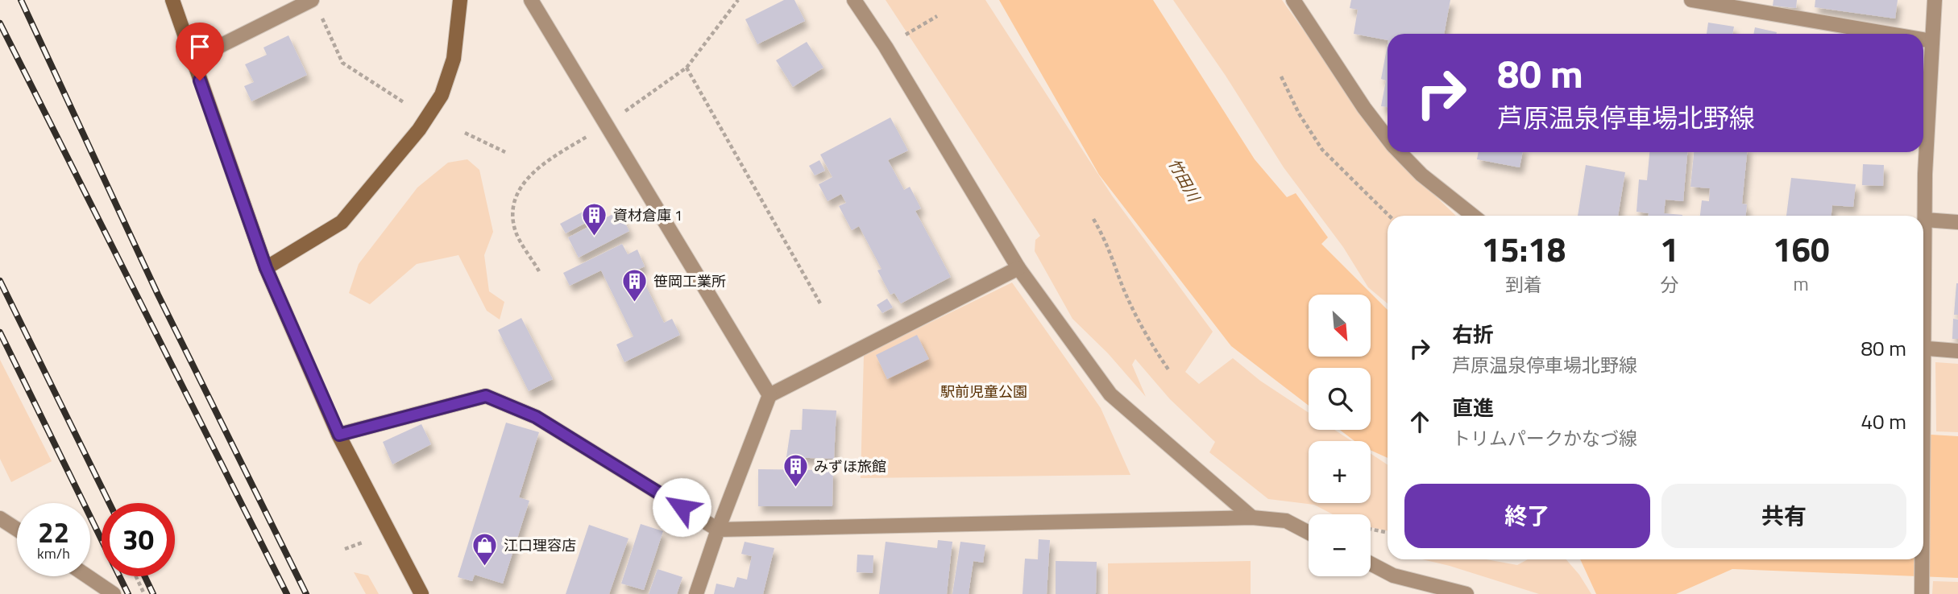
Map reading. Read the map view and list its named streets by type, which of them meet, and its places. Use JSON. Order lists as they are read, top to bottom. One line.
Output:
{"water":["竹田川"],"parks":["駅前児童公園"],"places":{"building":["資材倉庫 1","笹岡工業所","みずほ旅館"],"shop":["江口理容店"]},"north":"bottom right","page":{"turn":["80 m","芦原温泉停車場北野線"],"eta":["15:18","到着","1","分","160","m"],"map_buttons":["+","−"],"list":[{"name":"右折","note":"芦原温泉停車場北野線","value":"80 m"},{"name":"直進","note":"トリムパークかなづ線","value":"40 m"}],"buttons":["終了","共有"],"speed":"22 km/h","limit":"30"}}
